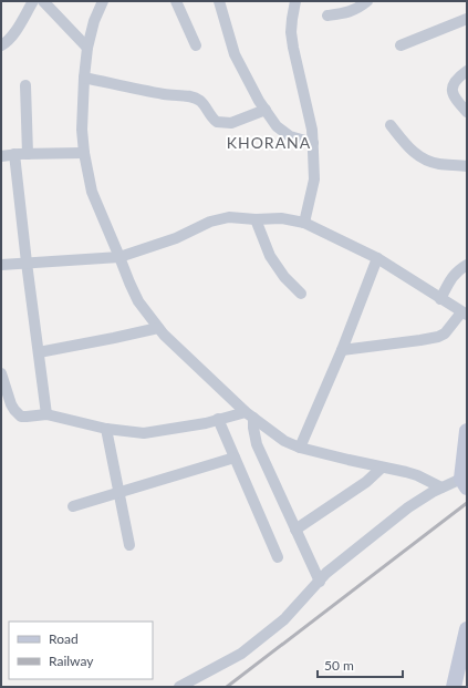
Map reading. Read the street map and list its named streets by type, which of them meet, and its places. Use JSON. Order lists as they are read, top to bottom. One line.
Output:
{"districts":["KHORANA"],"legend":["Road","Railway"],"scale_bar":"50 m"}
